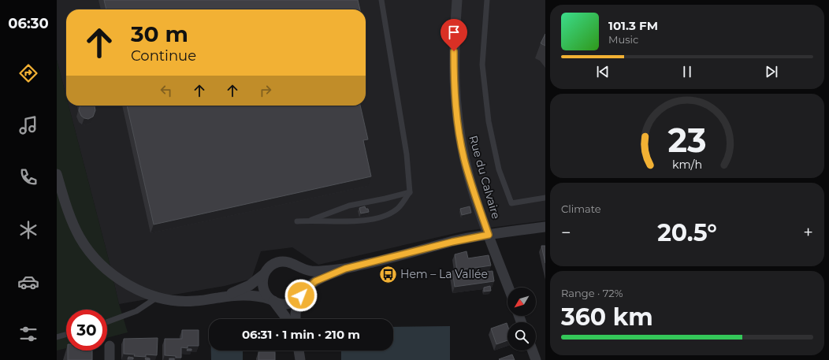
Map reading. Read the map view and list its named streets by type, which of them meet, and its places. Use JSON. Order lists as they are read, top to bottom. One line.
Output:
{"streets":{"street":["Rue du Calvaire"]},"places":{"bus stop":["Hem – La Vallée"]},"north":"bottom left","page":{"tabs":"06:30","turn":["30 m","Continue"],"song":["101.3 FM","Music"],"tile":["Climate",["Range · 72%","360 km"]],"heat":["−","20.5°","+"],"limit":"30","trip":"06:31 · 1 min · 210 m","gauge":["23","km/h"]}}
